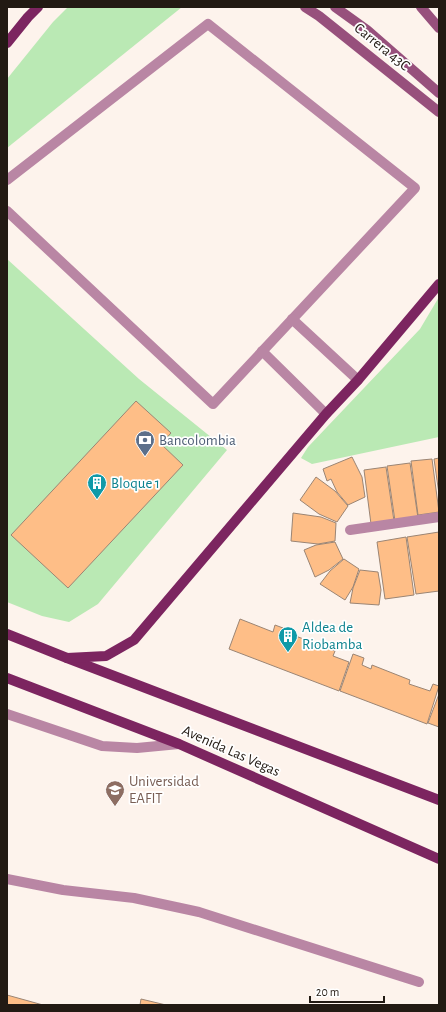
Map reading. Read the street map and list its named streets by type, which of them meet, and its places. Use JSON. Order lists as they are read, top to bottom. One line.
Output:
{"streets":{"main road":["Carrera 43C","Avenida Las Vegas"]},"places":{"bank":["Bancolombia"],"building":["Bloque 1","Aldea de Riobamba"],"school or university":["Universidad EAFIT"]},"scale_bar":"20 m"}
